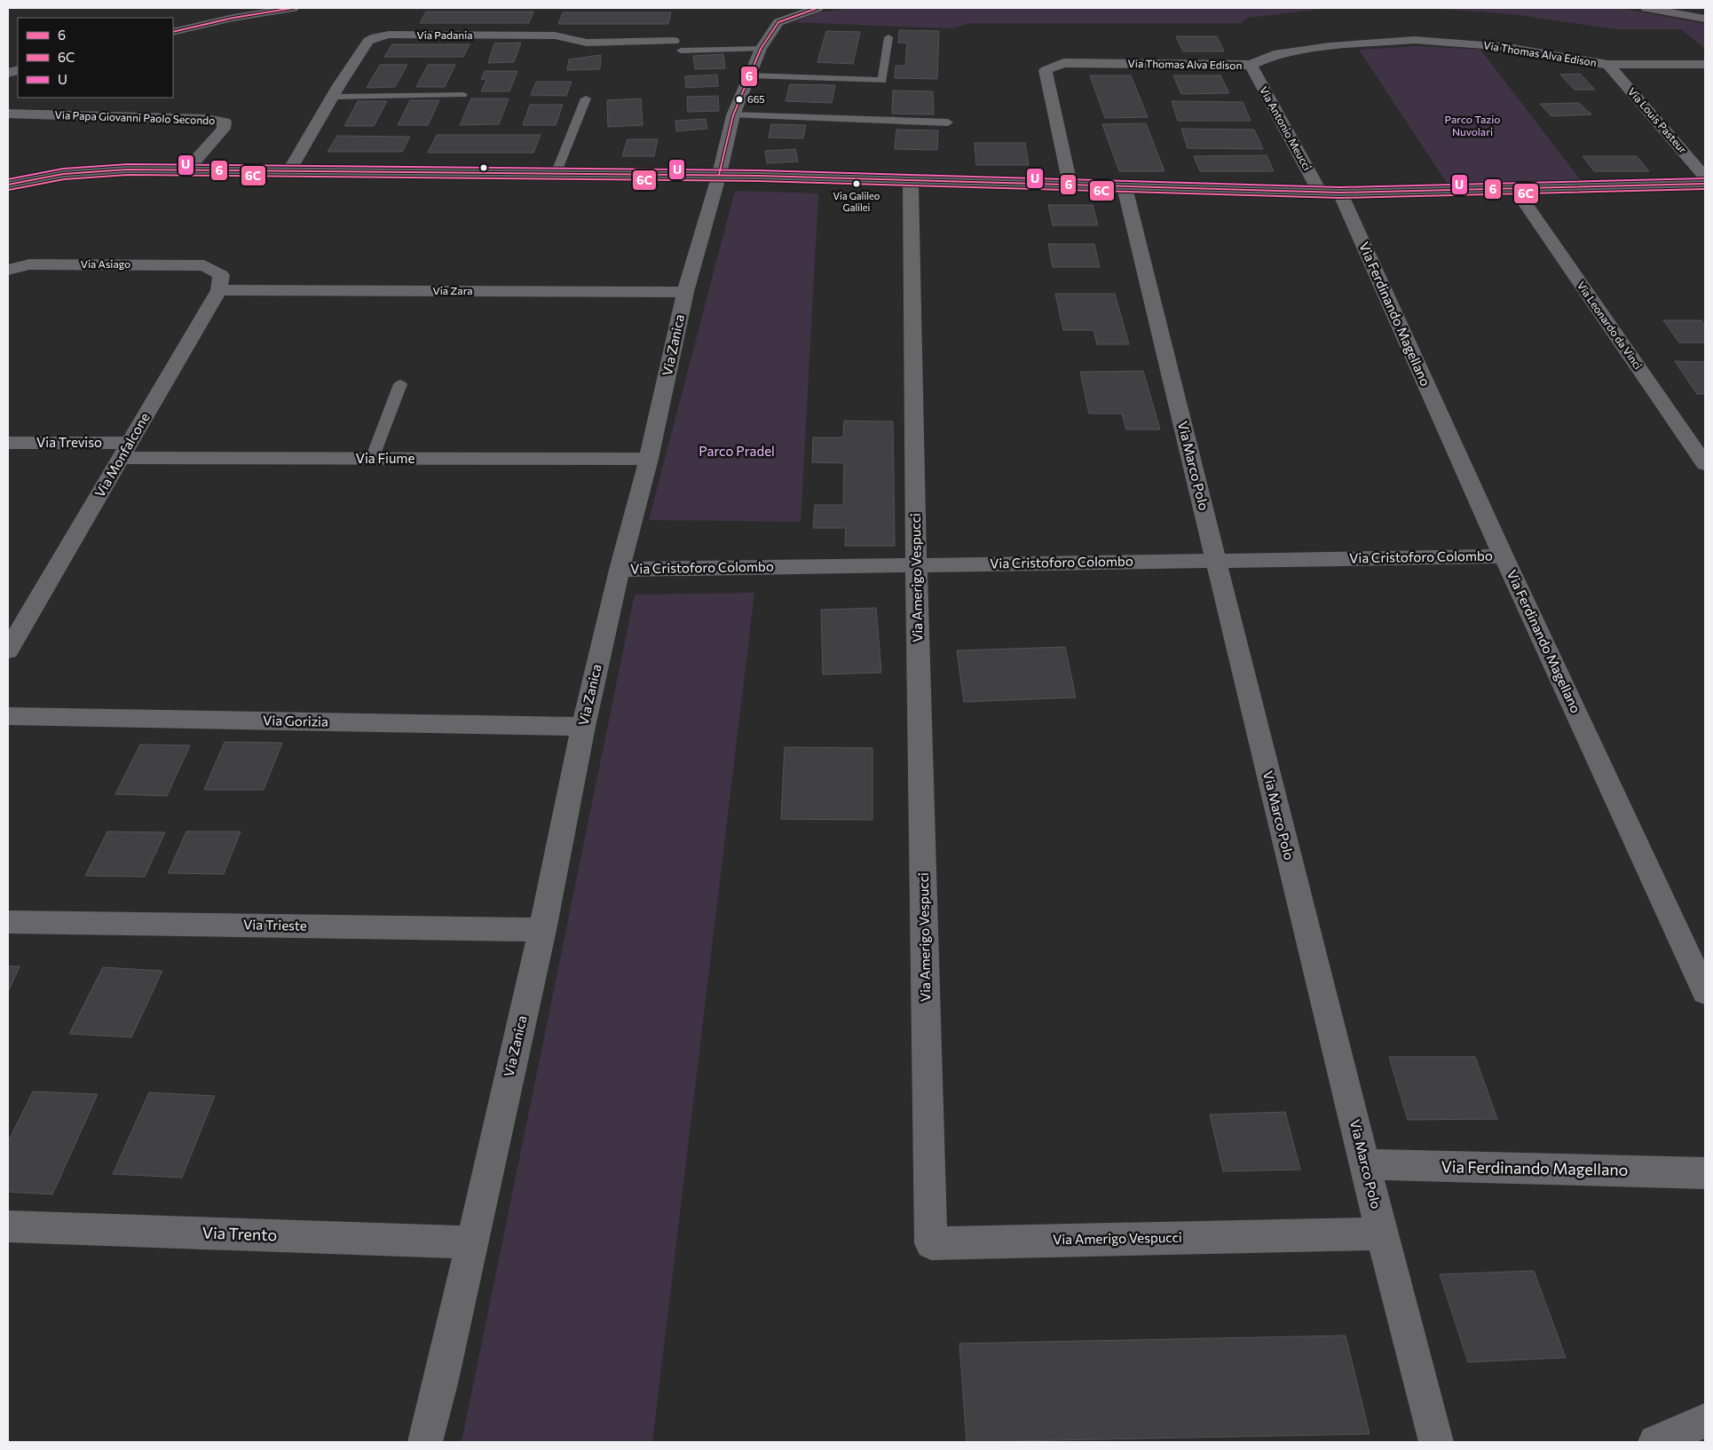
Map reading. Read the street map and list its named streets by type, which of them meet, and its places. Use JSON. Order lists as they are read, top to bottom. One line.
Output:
{"streets":{"street":["Via Padania","Via Thomas Alva Edison","Via Papa Giovanni Paolo Secondo","Via Louis Pasteur","Via Antonio Meucci","Via Asiago","Via Zara","Via Ferdinando Magellano","Via Leonardo da Vinci","Via Zanica","Via Treviso","Via Monfalcone","Via Fiume","Via Marco Polo","Via Cristoforo Colombo","Via Amerigo Vespucci","Via Gorizia","Via Trieste","Via Trento"]},"crossings":[["Via Thomas Alva Edison","Via Louis Pasteur"],["Via Thomas Alva Edison","Via Antonio Meucci"],["Via Antonio Meucci","Via Ferdinando Magellano"],["Via Asiago","Via Zara"],["Via Asiago","Via Monfalcone"],["Via Zara","Via Zanica"],["Via Zara","Via Monfalcone"],["Via Ferdinando Magellano","Via Marco Polo"],["Via Ferdinando Magellano","Via Cristoforo Colombo"],["Via Zanica","Via Fiume"],["Via Zanica","Via Cristoforo Colombo"],["Via Zanica","Via Gorizia"],["Via Zanica","Via Trieste"],["Via Zanica","Via Trento"],["Via Treviso","Via Monfalcone"],["Via Treviso","Via Fiume"],["Via Monfalcone","Via Fiume"],["Via Marco Polo","Via Cristoforo Colombo"],["Via Marco Polo","Via Amerigo Vespucci"],["Via Cristoforo Colombo","Via Amerigo Vespucci"]],"parks":["Parco Tazio Nuvolari","Parco Pradel"],"places":["665","Via Galileo Galilei"],"lines":["transit line 6","transit line U","transit line 6C"],"legend":["6","6C","U"]}
